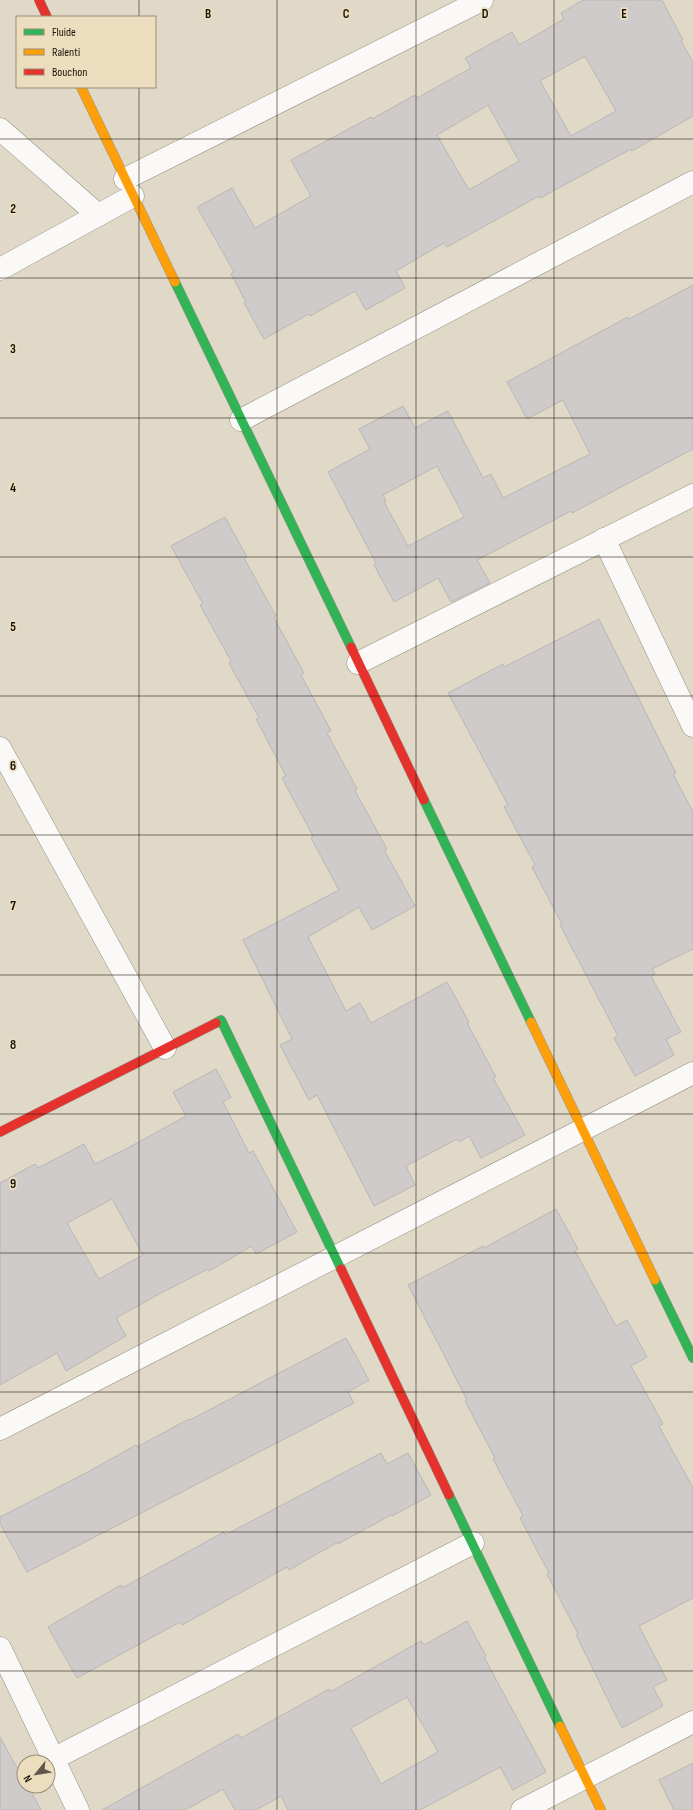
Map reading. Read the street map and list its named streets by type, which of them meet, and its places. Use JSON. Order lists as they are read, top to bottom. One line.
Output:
{"legend":["Fluide","Ralenti","Bouchon"],"north":"bottom left","grid":{"columns":["B","C","D","E"],"rows":["2","3","4","5","6","7","8","9"]}}
